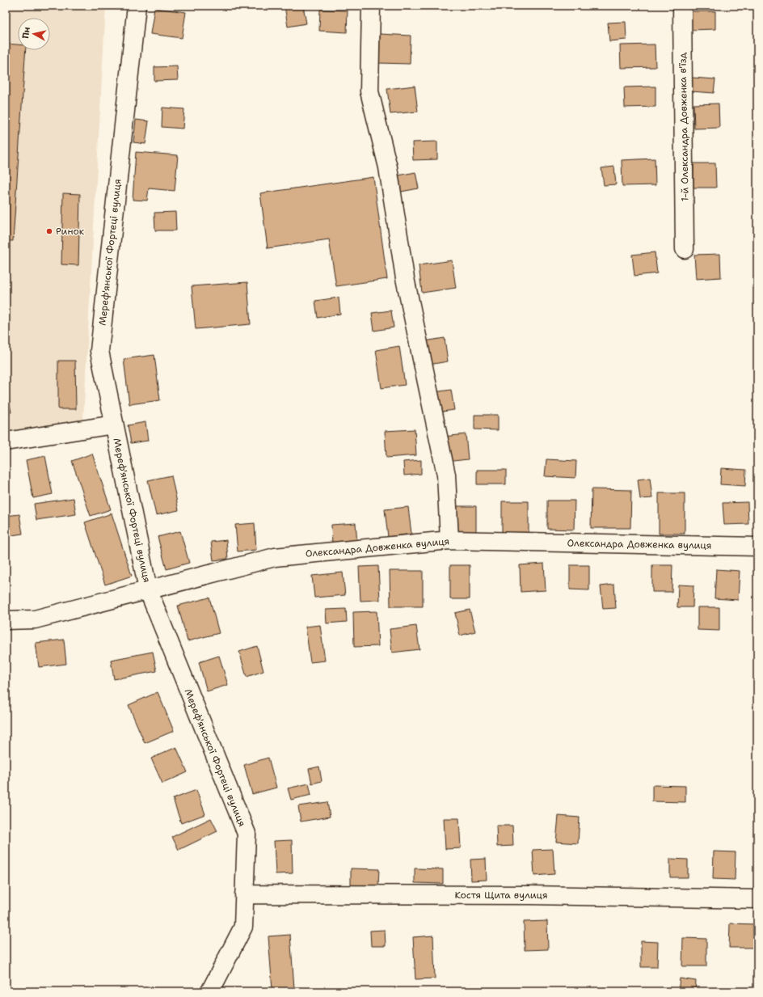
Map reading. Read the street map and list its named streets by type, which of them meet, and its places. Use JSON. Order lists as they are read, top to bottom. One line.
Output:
{"streets":{"street":["1-й Олександра Довженка в'їзд","Мереф'янської Фортеці вулиця","Олександра Довженка вулиця","Костя Щита вулиця"]},"crossings":[["Мереф'янської Фортеці вулиця","Олександра Довженка вулиця"],["Мереф'янської Фортеці вулиця","Костя Щита вулиця"]],"places":["Ринок"],"north":"left"}
